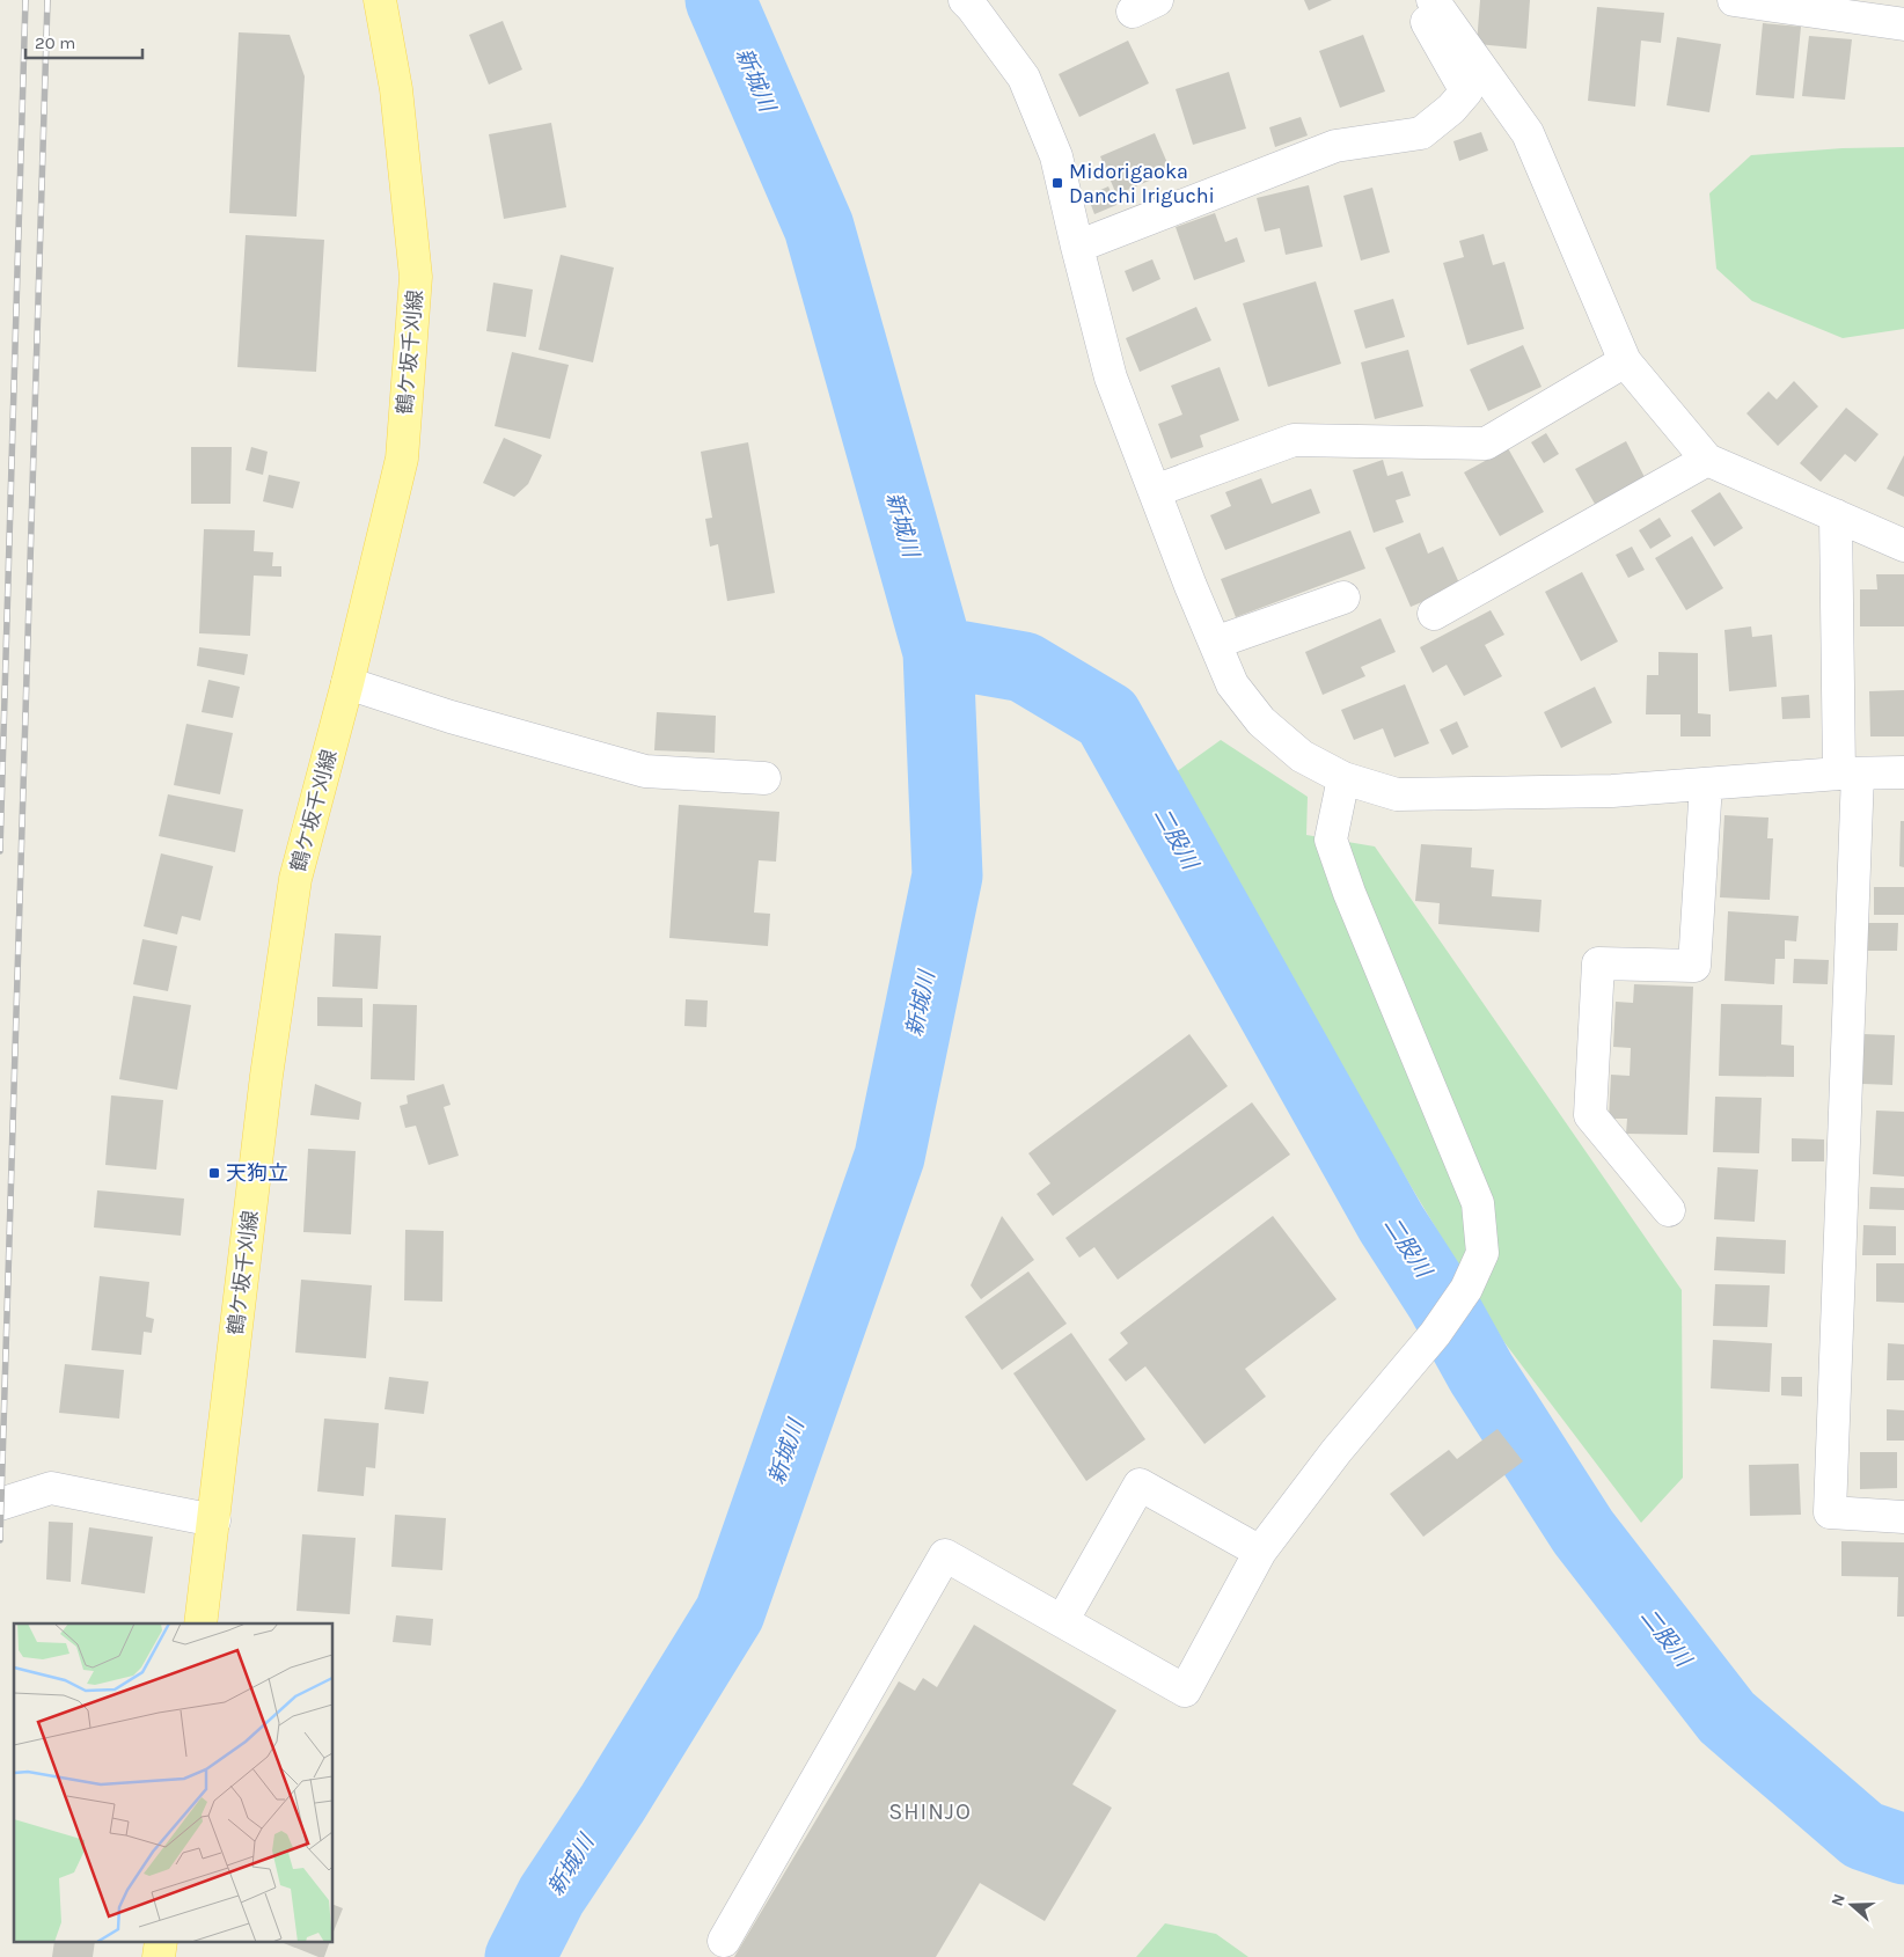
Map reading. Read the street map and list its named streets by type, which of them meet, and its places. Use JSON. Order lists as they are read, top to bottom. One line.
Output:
{"streets":{"main road":["鶴ケ坂千刈線"]},"districts":["SHINJO"],"water":["新城川","二股川"],"places":{"transit":["Midorigaoka Danchi Iriguchi","天狗立"]},"scale_bar":"20 m","north":"left"}
